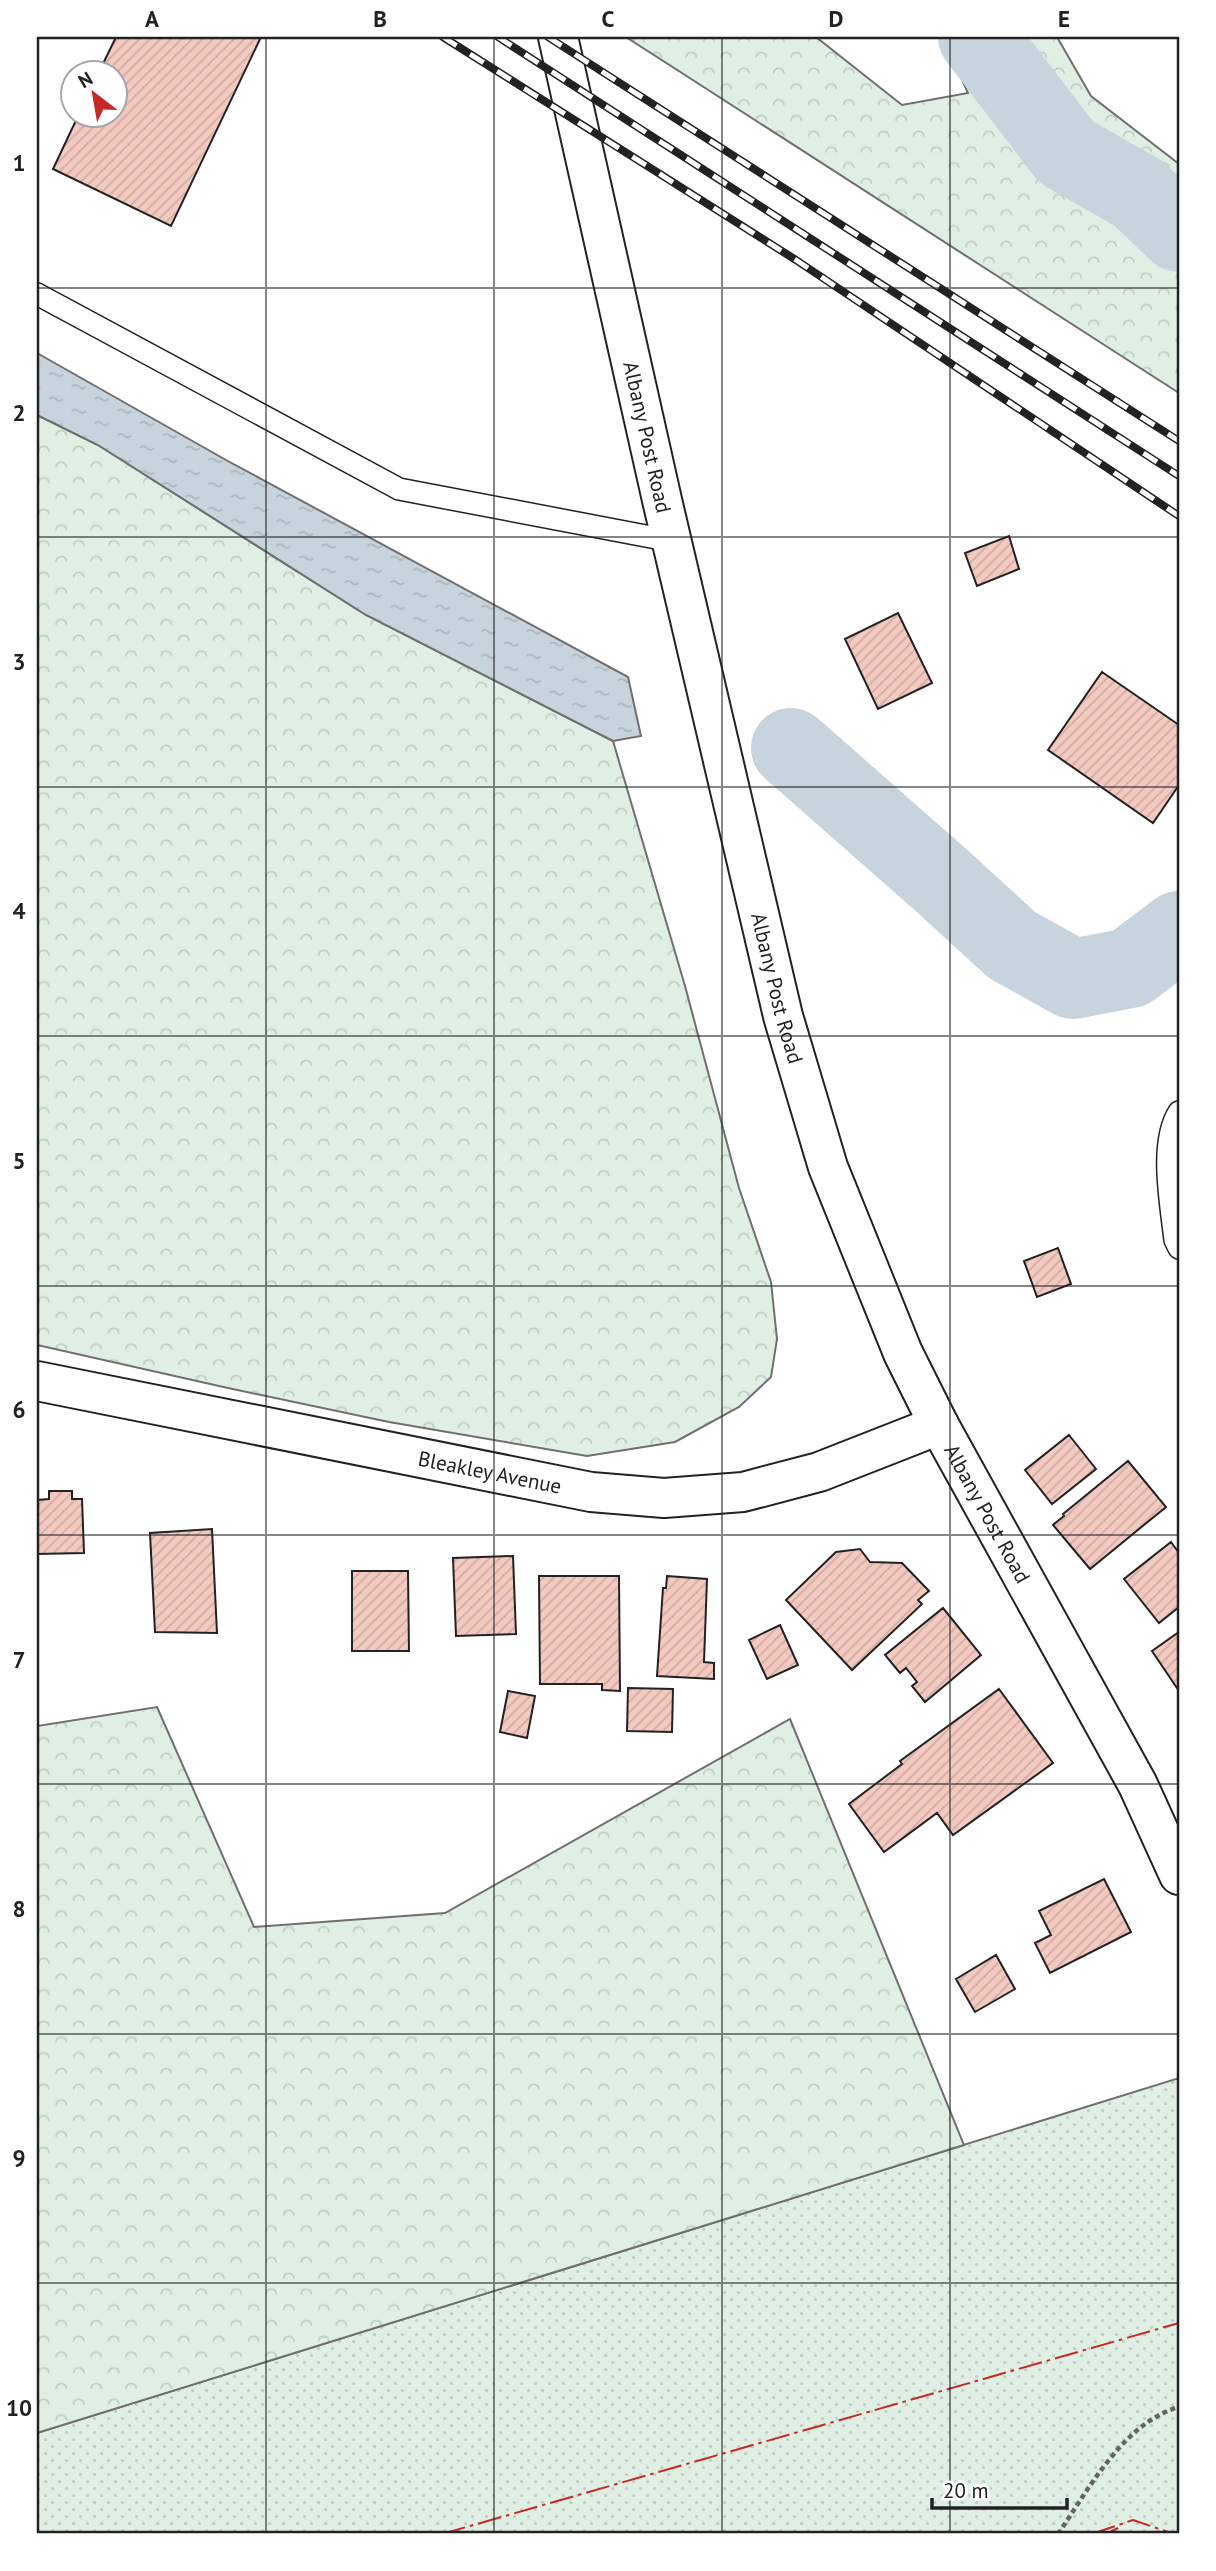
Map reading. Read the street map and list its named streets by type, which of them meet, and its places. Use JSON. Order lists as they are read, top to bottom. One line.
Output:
{"streets":{"main road":["Albany Post Road","Bleakley Avenue"]},"crossings":[["Albany Post Road","Bleakley Avenue"]],"scale_bar":"20 m","north":"top left","grid":{"columns":["A","B","C","D","E"],"rows":["1","2","3","4","5","6","7","8","9","10"]}}
